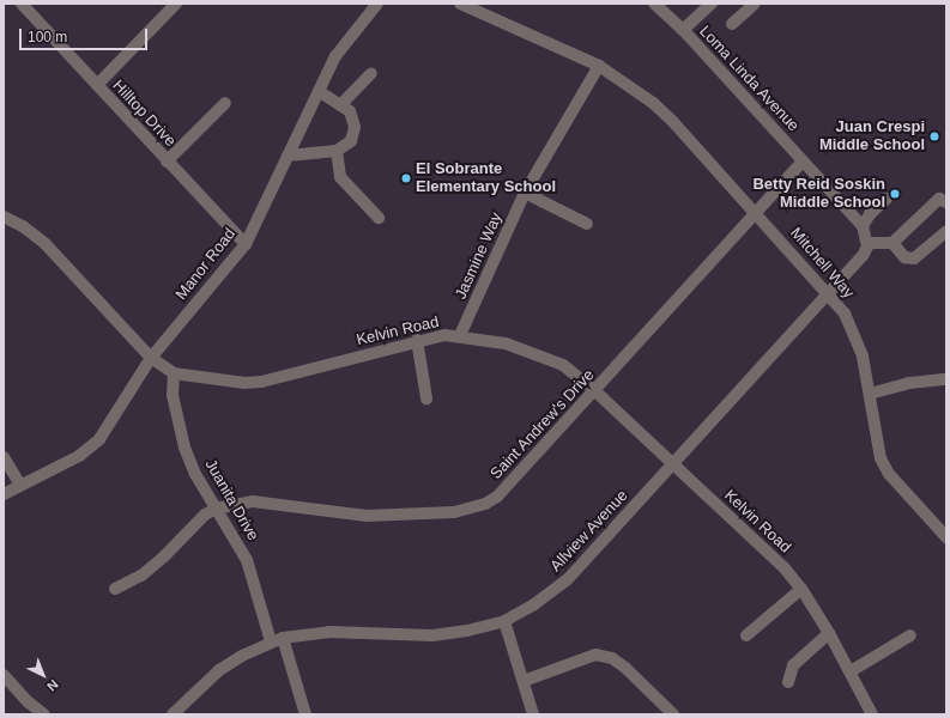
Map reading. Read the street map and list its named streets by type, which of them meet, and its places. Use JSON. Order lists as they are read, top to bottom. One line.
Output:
{"streets":{"street":["Loma Linda Avenue","Hilltop Drive","Jasmine Way","Mitchell Way","Manor Road","Kelvin Road","Saint Andrew's Drive","Juanita Drive","Allview Avenue"]},"crossings":[["Loma Linda Avenue","Saint Andrew's Drive"],["Loma Linda Avenue","Allview Avenue"],["Hilltop Drive","Manor Road"],["Jasmine Way","Mitchell Way"],["Jasmine Way","Kelvin Road"],["Mitchell Way","Saint Andrew's Drive"],["Mitchell Way","Allview Avenue"],["Manor Road","Kelvin Road"],["Kelvin Road","Saint Andrew's Drive"],["Kelvin Road","Juanita Drive"],["Kelvin Road","Allview Avenue"],["Saint Andrew's Drive","Juanita Drive"],["Juanita Drive","Allview Avenue"]],"places":["Juan Crespi Middle School","El Sobrante Elementary School","Betty Reid Soskin Middle School"],"scale_bar":"100 m","north":"bottom right"}
